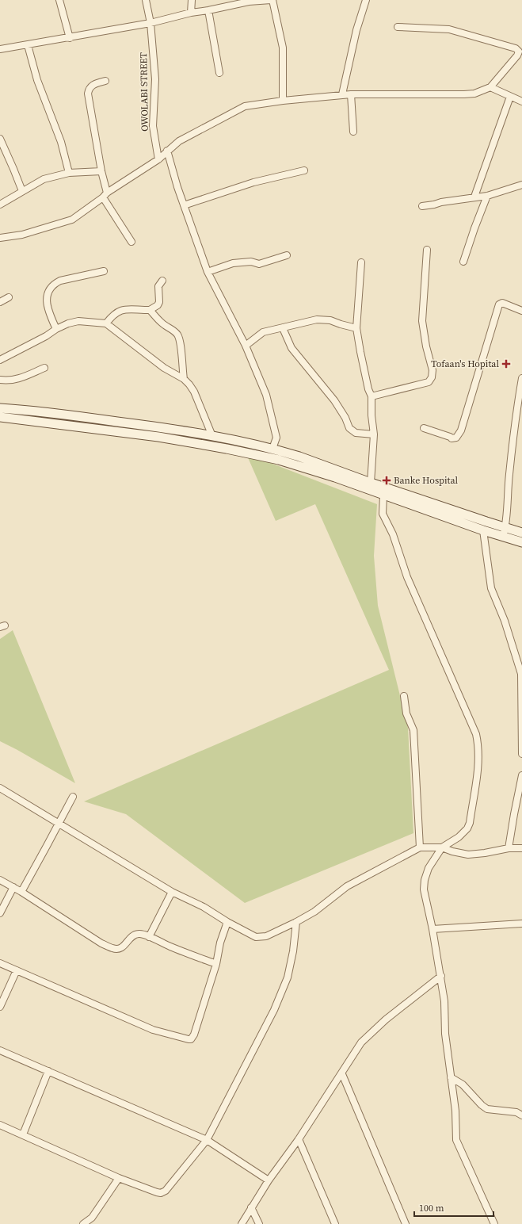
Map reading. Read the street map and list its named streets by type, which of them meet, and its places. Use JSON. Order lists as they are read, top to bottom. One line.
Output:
{"streets":{"street":["OWOLABI STREET"]},"places":{"health":["Tofaan's Hopital","Banke Hospital"]},"scale_bar":"100 m"}
